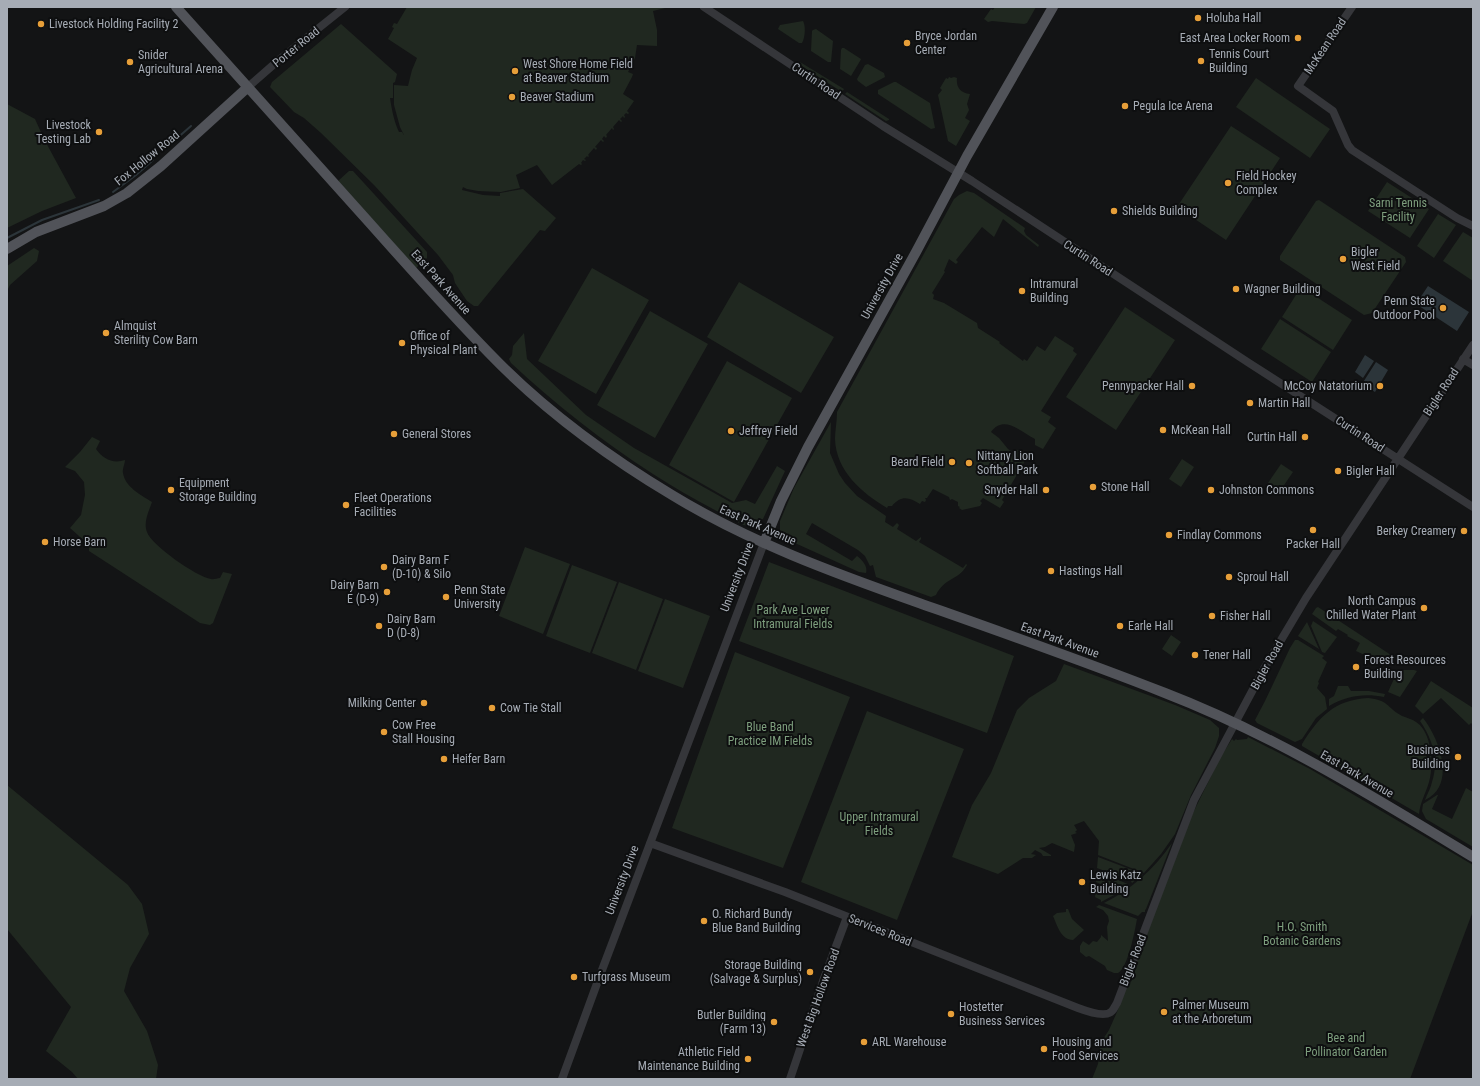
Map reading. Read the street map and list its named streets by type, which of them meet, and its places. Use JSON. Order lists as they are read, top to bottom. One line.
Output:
{"streets":{"main road":["Fox Hollow Road","East Park Avenue","University Drive"],"street":["McKean Road","Porter Road","Curtin Road","Bigler Road","Services Road","West Big Hollow Road"]},"crossings":[["Porter Road","Fox Hollow Road"],["Porter Road","East Park Avenue"],["Curtin Road","University Drive"],["Curtin Road","Bigler Road"],["Fox Hollow Road","East Park Avenue"],["East Park Avenue","University Drive"],["East Park Avenue","Bigler Road"],["University Drive","Services Road"],["Bigler Road","Services Road"],["Services Road","West Big Hollow Road"]],"parks":["Sarni Tennis Facility","Park Ave Lower Intramural Fields","Blue Band Practice IM Fields","Upper Intramural Fields","H.O. Smith Botanic Gardens","Bee and Pollinator Garden"],"places":["Holuba Hall","Livestock Holding Facility 2","East Area Locker Room","Bryce Jordan Center","Tennis Court Building","Snider Agricultural Arena","West Shore Home Field at Beaver Stadium","Beaver Stadium","Pegula Ice Arena","Livestock Testing Lab","Field Hockey Complex","Shields Building","Bigler West Field","Wagner Building","Intramural Building","Penn State Outdoor Pool","Almquist Sterility Cow Barn","Office of Physical Plant","Pennypacker Hall","McCoy Natatorium","Martin Hall","McKean Hall","Jeffrey Field","General Stores","Curtin Hall","Beard Field","Nittany Lion Softball Park","Bigler Hall","Stone Hall","Equipment Storage Building","Snyder Hall","Johnston Commons","Fleet Operations Facilities","Packer Hall","Berkey Creamery","Findlay Commons","Horse Barn","Dairy Barn F (D-10) & Silo","Hastings Hall","Sproul Hall","Dairy Barn E (D-9)","Penn State University","North Campus Chilled Water Plant","Fisher Hall","Dairy Barn D (D-8)","Earle Hall","Tener Hall","Forest Resources Building","Milking Center","Cow Tie Stall","Cow Free Stall Housing","Business Building","Heifer Barn","Lewis Katz Building","O. Richard Bundy Blue Band Building","Storage Building (Salvage & Surplus)","Turfgrass Museum","Palmer Museum at the Arboretum","Hostetter Business Services","Butler Building (Farm 13)","ARL Warehouse","Housing and Food Services","Athletic Field Maintenance Building"]}
